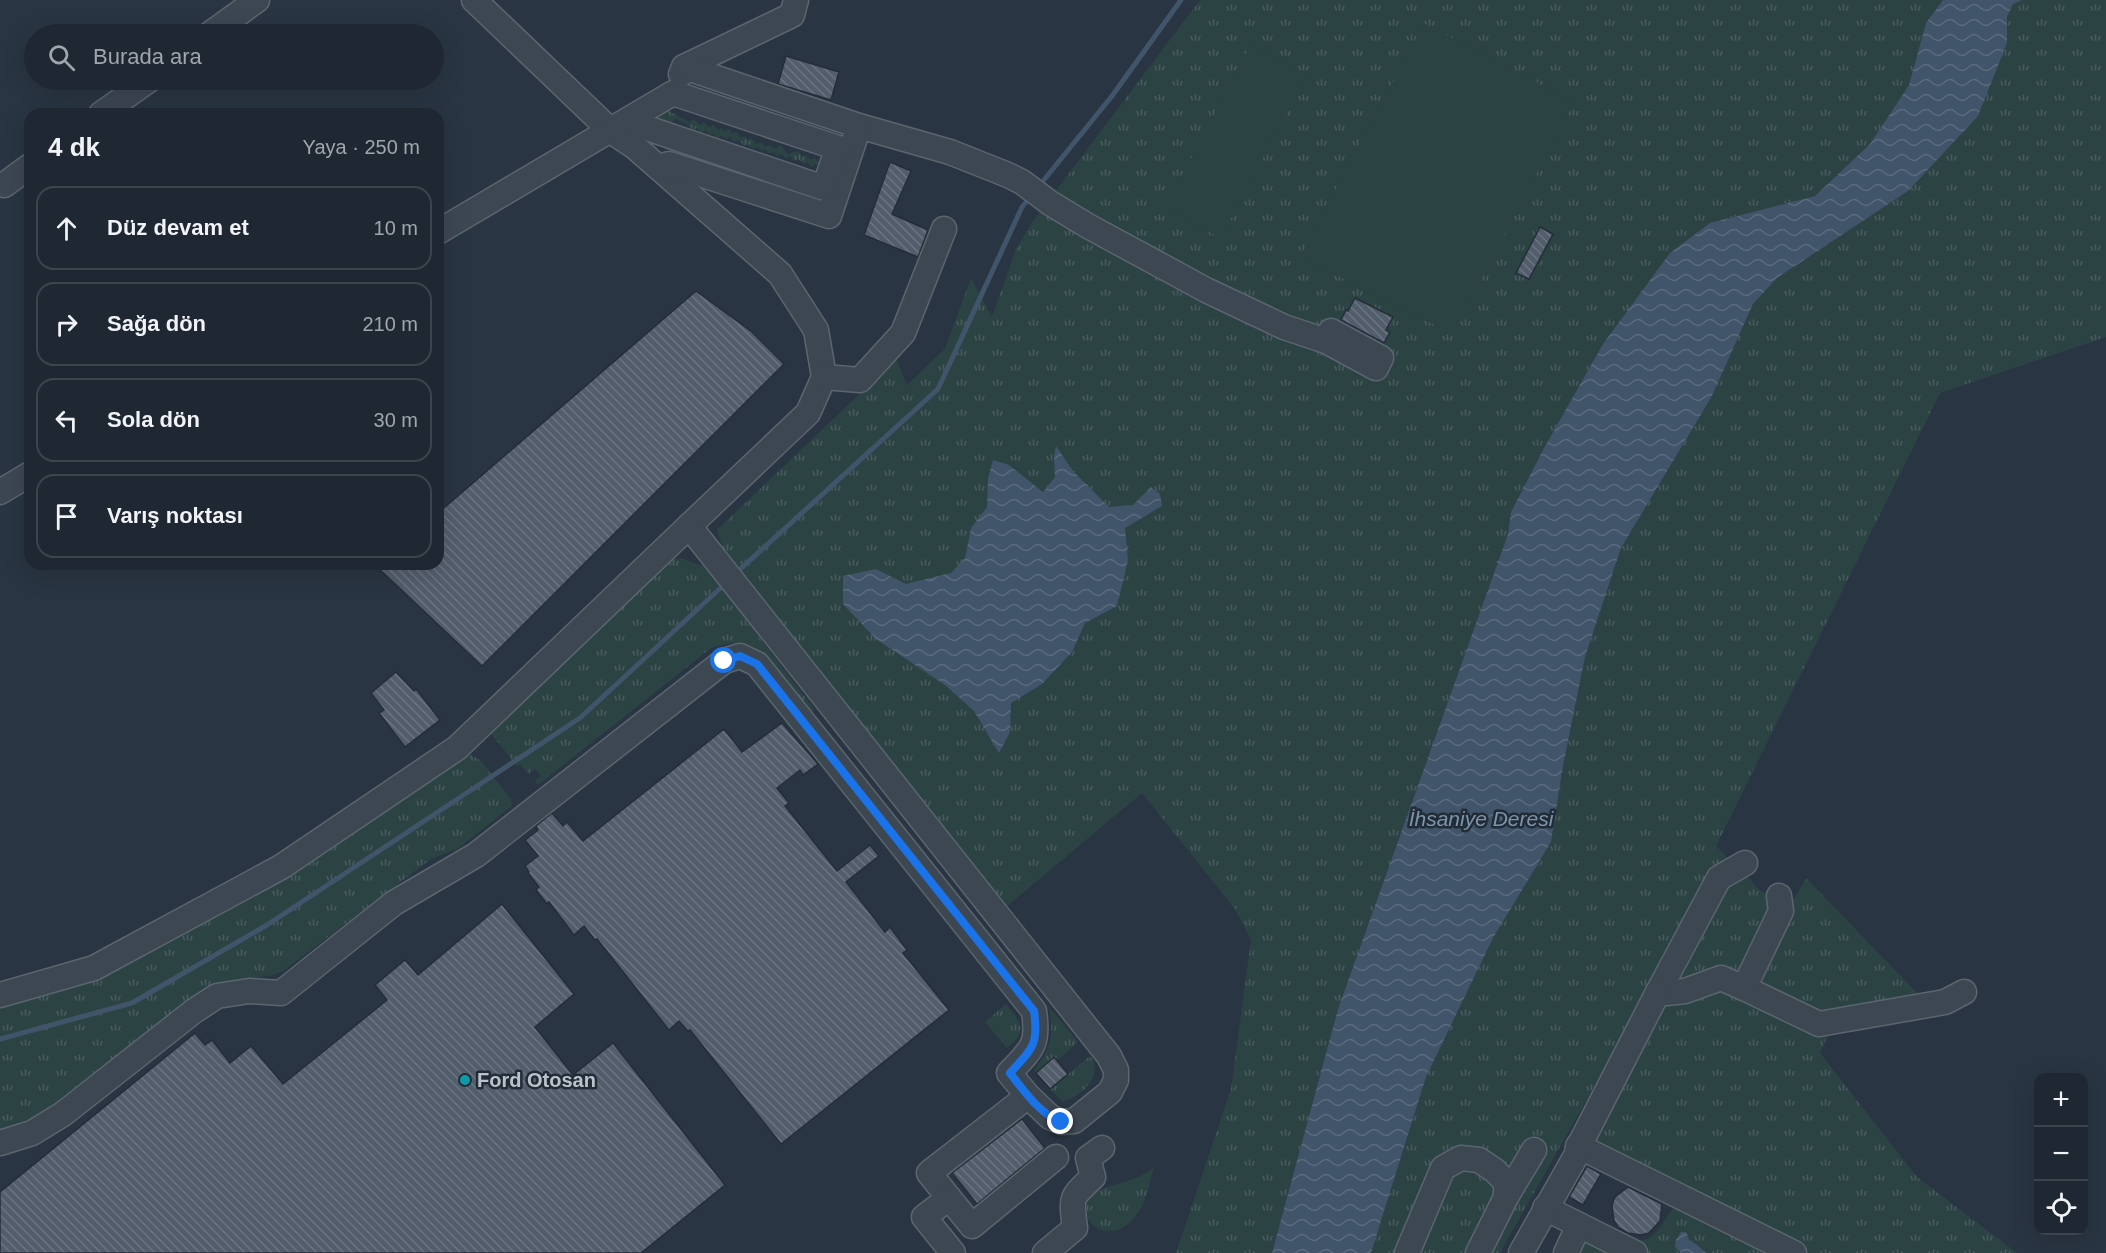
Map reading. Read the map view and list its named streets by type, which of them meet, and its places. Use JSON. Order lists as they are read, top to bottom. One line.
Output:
{"water":["İhsaniye Deresi"],"places":["Ford Otosan"],"page":{"search":"Burada ara","heading":["4 dk","Yaya · 250 m"],"list":[["Düz devam et","10 m"],["Sağa dön","210 m"],["Sola dön","30 m"],"Varış noktası"],"map_buttons":["+","−"]}}
